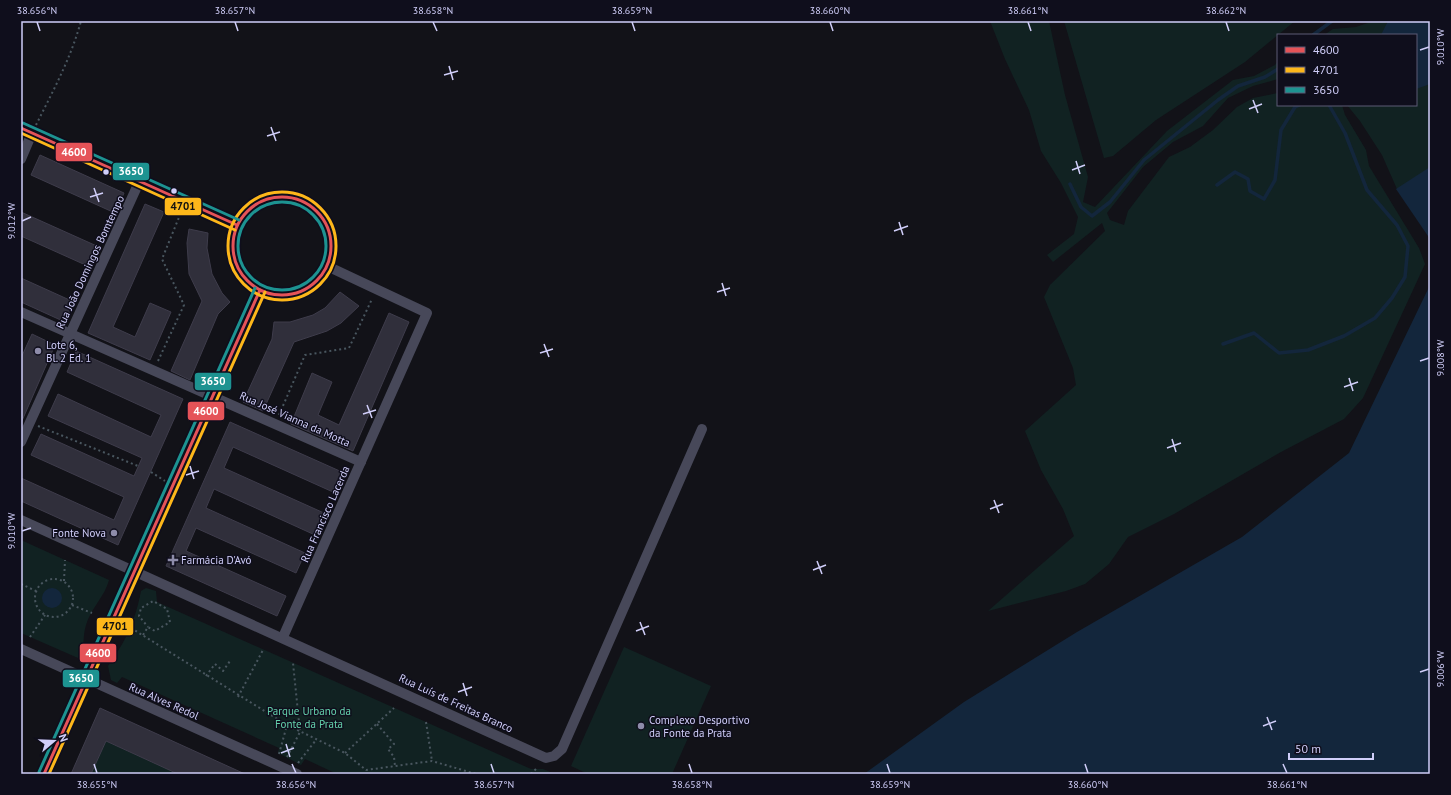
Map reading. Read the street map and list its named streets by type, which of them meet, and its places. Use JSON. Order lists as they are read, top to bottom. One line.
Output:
{"streets":{"street":["Rua João Domingos Bomtempo","Rua José Vianna da Motta","Rua Francisco Lacerda","Rua Alves Redol","Rua Luís de Freitas Branco"]},"crossings":[["Rua João Domingos Bomtempo","Rua José Vianna da Motta"],["Rua José Vianna da Motta","Rua Francisco Lacerda"],["Rua Francisco Lacerda","Rua Luís de Freitas Branco"]],"parks":["Parque Urbano da Fonte da Prata"],"places":{"other":["Lote 6, Bl. 2 Ed. 1","Fonte Nova","Complexo Desportivo da Fonte da Prata"],"health":["Farmácia D'Avó"]},"lines":["transit line 3650","transit line 4600","transit line 4701"],"legend":["4600","4701","3650"],"scale_bar":"50 m","north":"right","coordinates":["38.656°N","38.657°N","38.658°N","38.659°N","38.660°N","38.661°N","38.662°N","9.010°W","9.012°W","9.008°W","9.006°W","38.655°N"]}
